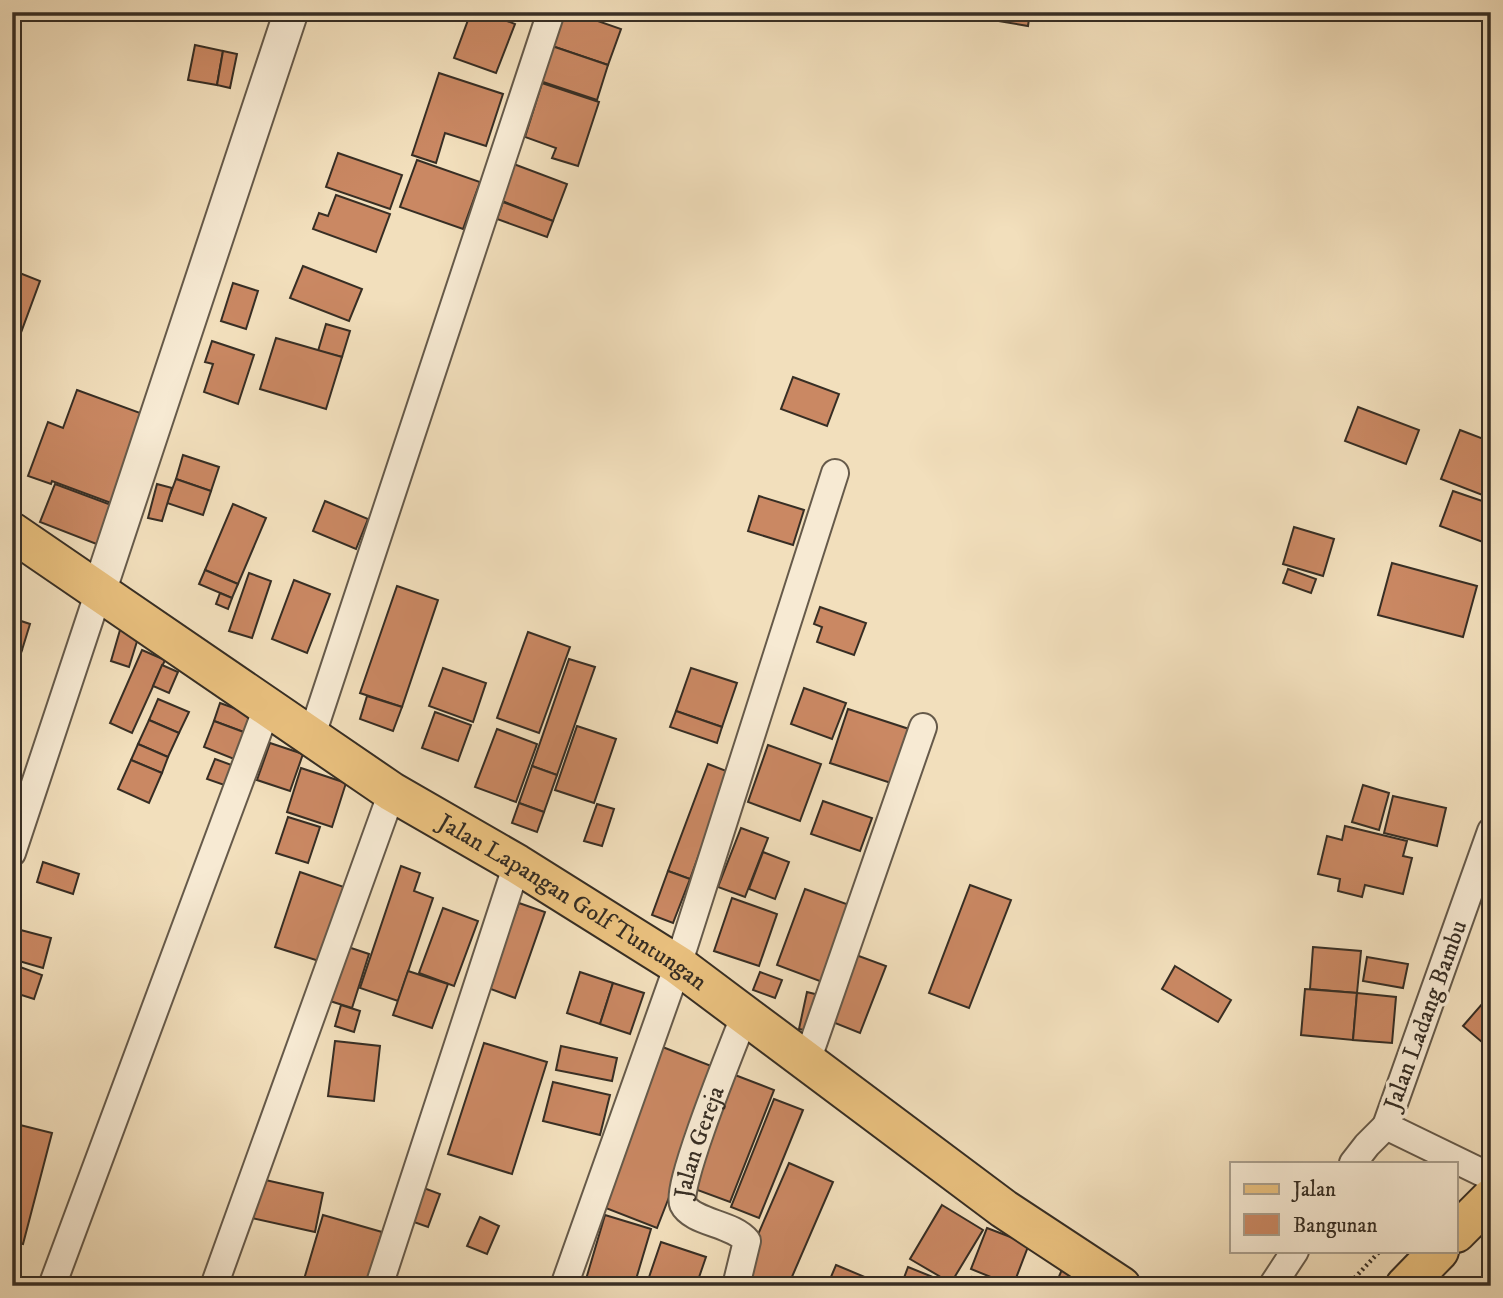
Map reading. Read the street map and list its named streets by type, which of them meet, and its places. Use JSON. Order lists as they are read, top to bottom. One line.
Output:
{"streets":{"main road":["Jalan Lapangan Golf Tuntungan"],"street":["Jalan Ladang Bambu","Jalan Gereja"]},"crossings":[["Jalan Lapangan Golf Tuntungan","Jalan Gereja"]],"legend":["Jalan","Bangunan"]}
